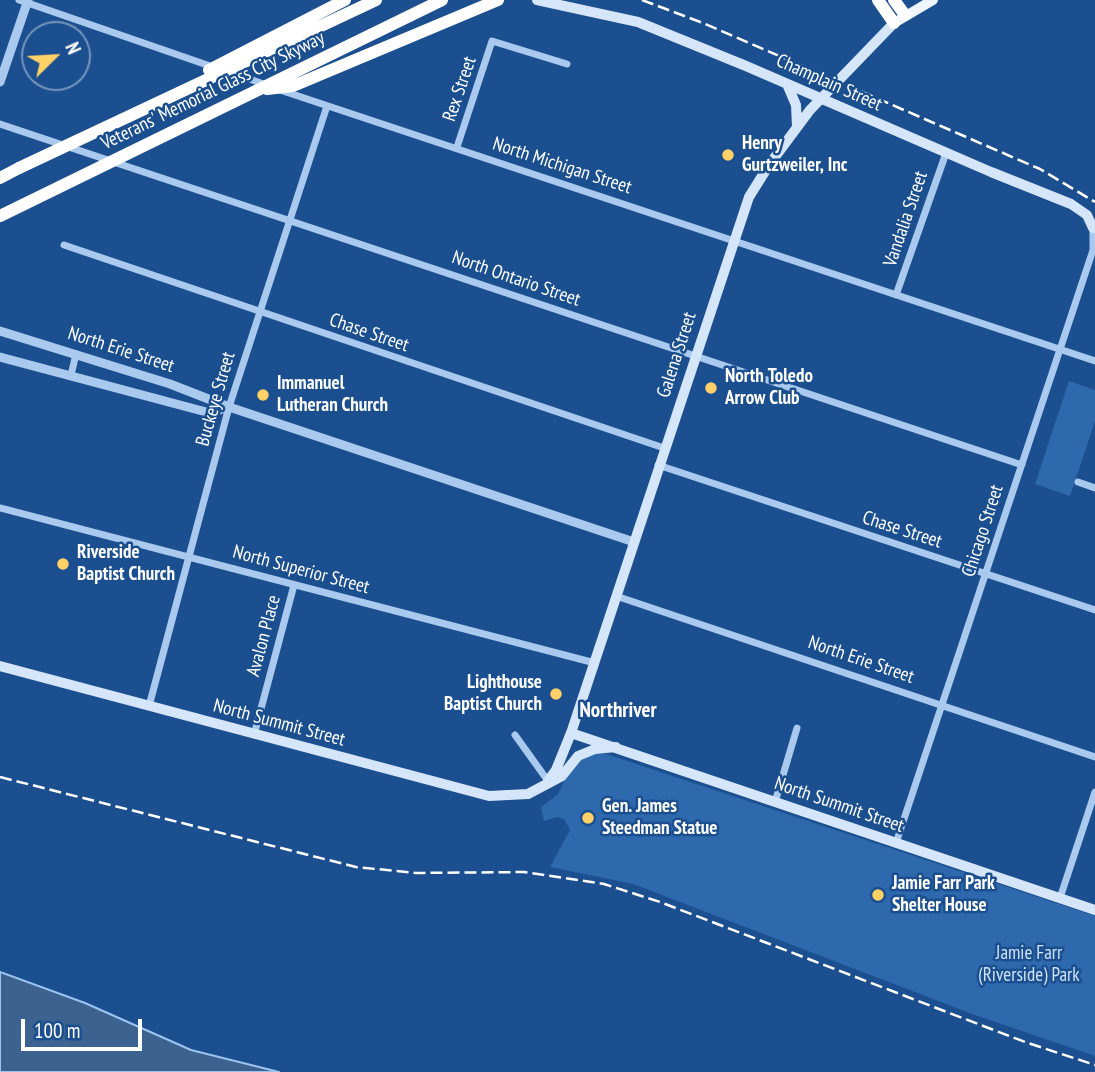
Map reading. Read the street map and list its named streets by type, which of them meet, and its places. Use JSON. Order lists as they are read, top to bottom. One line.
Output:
{"streets":{"highway":["Veterans' Memorial Glass City Skyway"],"main road":["Champlain Street","Galena Street","North Summit Street"],"street":["Rex Street","North Michigan Street","Vandalia Street","North Ontario Street","Chase Street","North Erie Street","Buckeye Street","Chicago Street","North Superior Street","Avalon Place"]},"crossings":[["Champlain Street","Vandalia Street"],["Champlain Street","Galena Street"],["Champlain Street","Chicago Street"],["Rex Street","North Michigan Street"],["North Michigan Street","Vandalia Street"],["North Michigan Street","Galena Street"],["North Michigan Street","Buckeye Street"],["North Michigan Street","Chicago Street"],["North Ontario Street","Galena Street"],["North Ontario Street","Buckeye Street"],["North Ontario Street","Chicago Street"],["Chase Street","Galena Street"],["Chase Street","Buckeye Street"],["Chase Street","Chicago Street"],["North Erie Street","Galena Street"],["North Erie Street","Buckeye Street"],["North Erie Street","Chicago Street"],["Galena Street","North Superior Street"],["Galena Street","North Summit Street"],["Buckeye Street","North Superior Street"],["Buckeye Street","North Summit Street"],["Chicago Street","North Summit Street"],["North Superior Street","Avalon Place"],["Avalon Place","North Summit Street"]],"districts":["Northriver"],"parks":["Jamie Farr (Riverside) Park"],"places":["Henry Gurtzweiler, Inc","North Toledo Arrow Club","Immanuel Lutheran Church","Riverside Baptist Church","Lighthouse Baptist Church","Gen. James Steedman Statue","Jamie Farr Park Shelter House"],"scale_bar":"100 m","north":"top right"}
